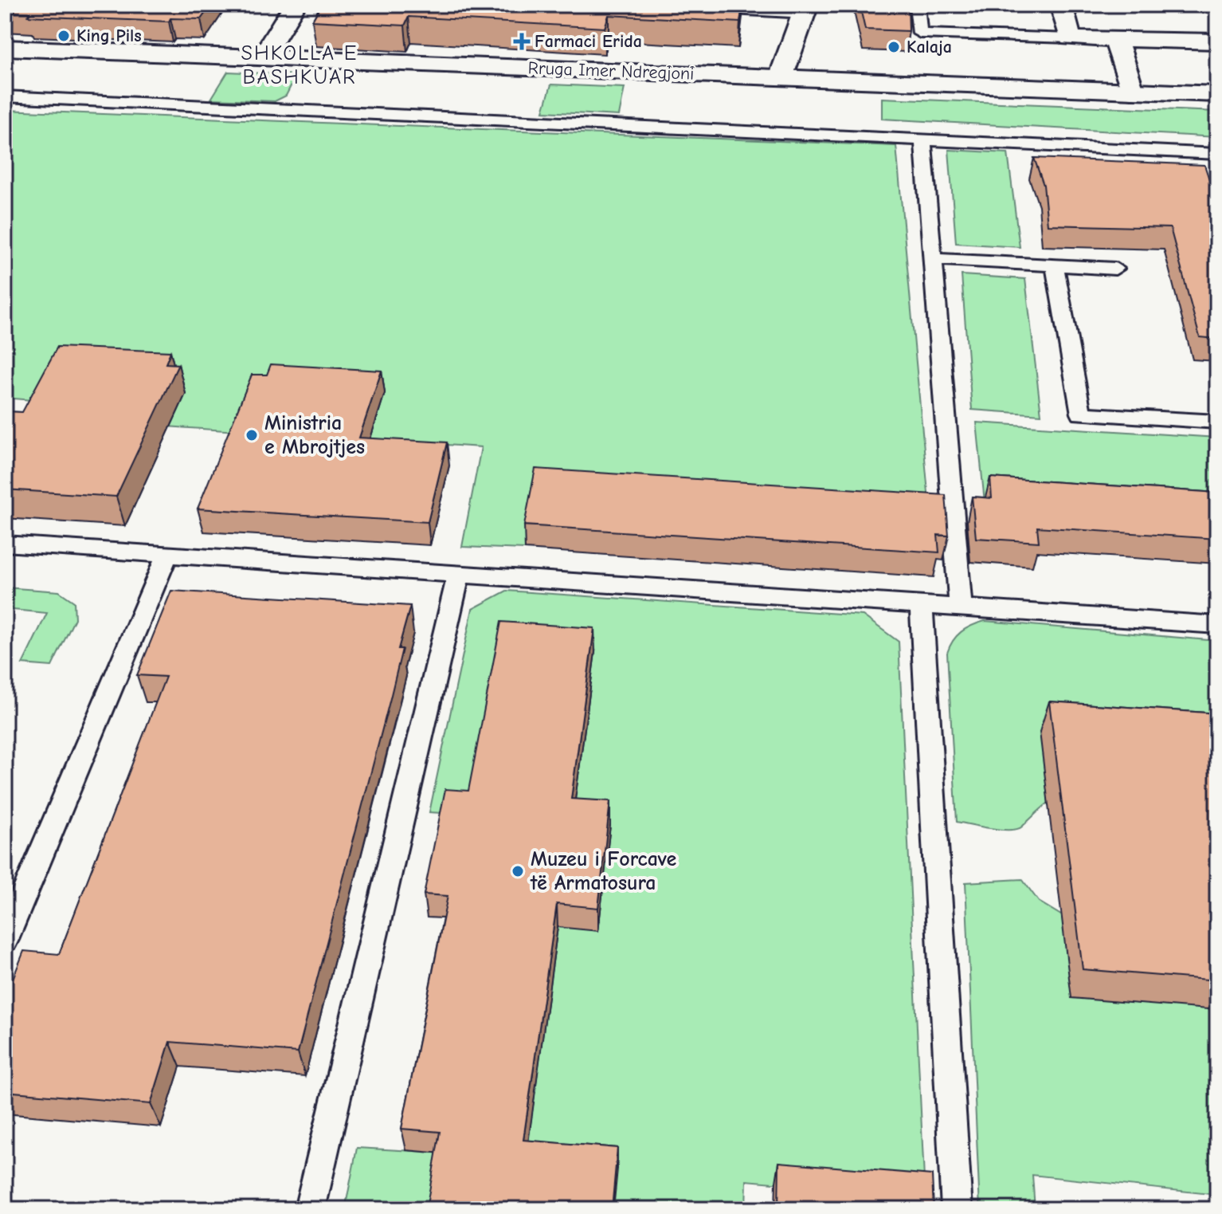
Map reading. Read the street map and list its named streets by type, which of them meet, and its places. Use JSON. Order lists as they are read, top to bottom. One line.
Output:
{"streets":{"street":["Rruga Imer Ndregjoni"]},"districts":["SHKOLLA E BASHKUAR"],"places":{"other":["King Pils","Kalaja","Ministria e Mbrojtjes","Muzeu i Forcave të Armatosura"],"health":["Farmaci Erida"]}}
